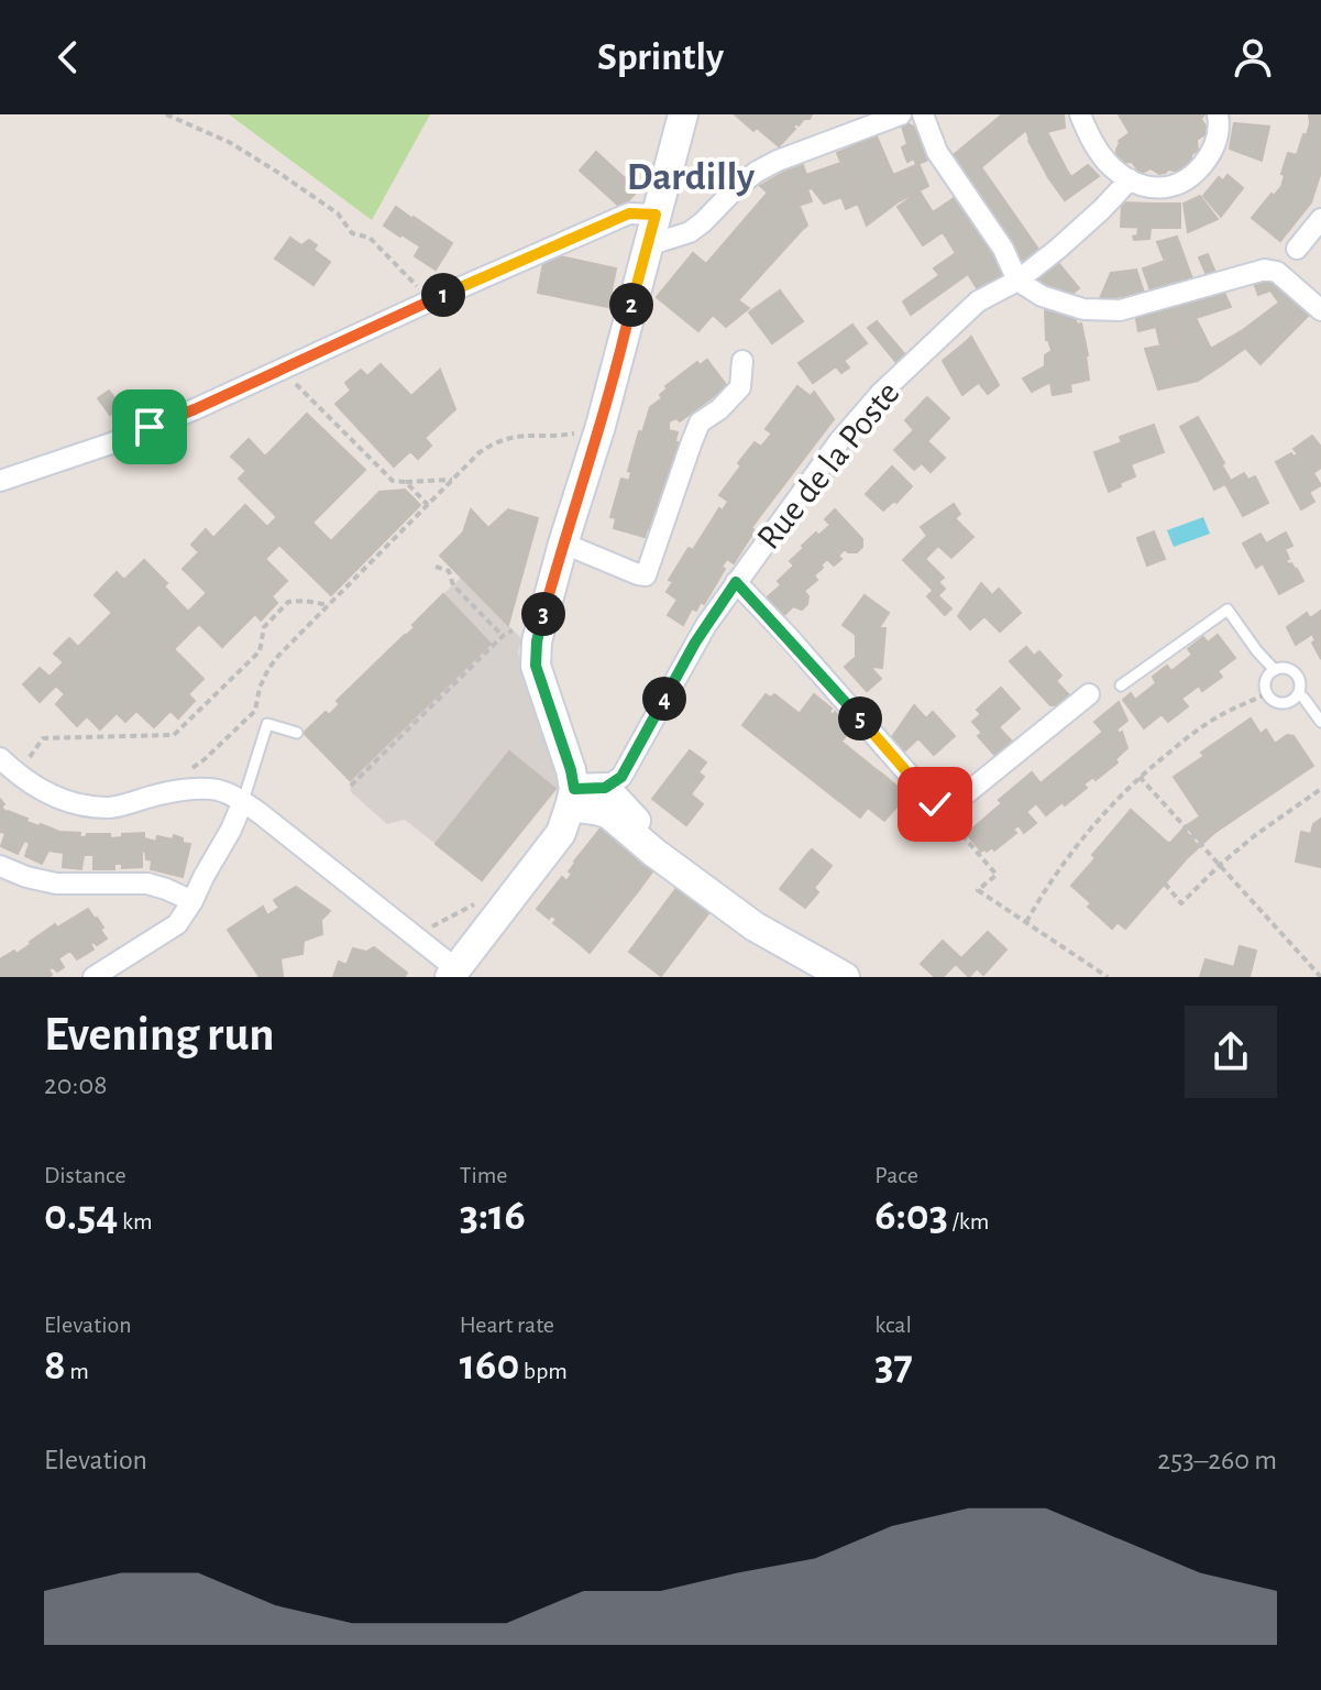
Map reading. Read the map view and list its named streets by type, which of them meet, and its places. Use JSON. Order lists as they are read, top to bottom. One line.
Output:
{"streets":{"street":["Rue de la Poste"]},"districts":["Dardilly"],"page":{"header":"Sprintly","pins":["1","2","3","4","5"],"heading":["Evening run","20:08"],"stats":[["Distance","0.54 km"],["Time","3:16"],["Pace","6:03 /km"],["Elevation","8 m"],["Heart rate","160 bpm"],["kcal","37"]],"chart":["Elevation","253–260 m"]}}
